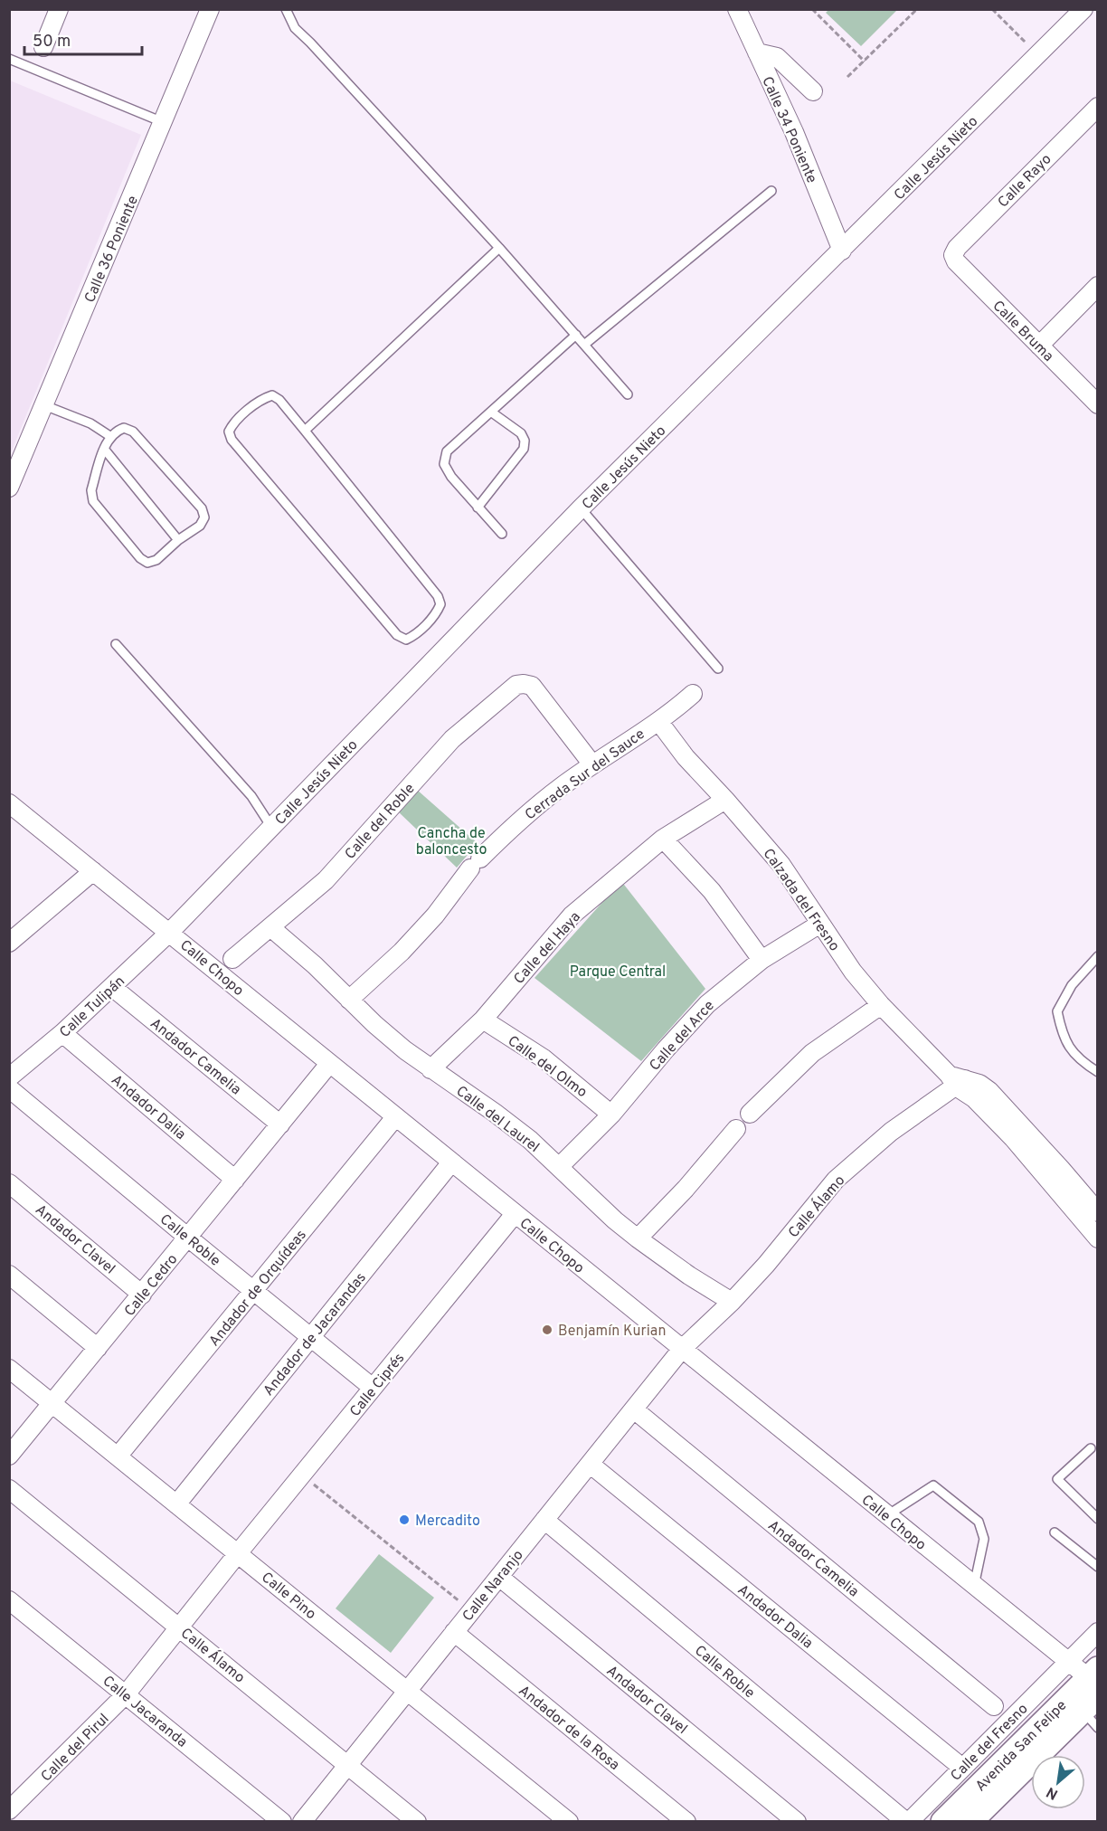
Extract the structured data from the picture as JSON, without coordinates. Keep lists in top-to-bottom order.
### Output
{
  "streets": {
    "main road": ["Avenida San Felipe"],
    "street": [
      "Calle 34 Poniente",
      "Calle Jesús Nieto",
      "Calle Rayo",
      "Calle 36 Poniente",
      "Calle Bruma",
      "Cerrada Sur del Sauce",
      "Calle del Roble",
      "Calzada del Fresno",
      "Calle del Haya",
      "Calle Chopo",
      "Calle Tulipán",
      "Calle del Arce",
      "Andador Camelia",
      "Calle del Olmo",
      "Andador Dalia",
      "Calle del Laurel",
      "Calle Álamo",
      "Andador Clavel",
      "Calle Roble",
      "Calle Cedro",
      "Andador de Orquídeas",
      "Andador de Jacarandas",
      "Calle Ciprés",
      "Calle Naranjo",
      "Calle Pino",
      "Calle Jacaranda",
      "Andador de la Rosa",
      "Calle del Fresno",
      "Calle del Pirul"
    ]
  },
  "crossings": [
    ["Calle 34 Poniente", "Calle Jesús Nieto"],
    ["Calle Jesús Nieto", "Calle Chopo"],
    ["Calle Jesús Nieto", "Calle Tulipán"],
    ["Calle Rayo", "Calle Bruma"],
    ["Cerrada Sur del Sauce", "Calle del Roble"],
    ["Cerrada Sur del Sauce", "Calzada del Fresno"],
    ["Cerrada Sur del Sauce", "Calle del Laurel"],
    ["Calle del Roble", "Calle del Laurel"],
    ["Calzada del Fresno", "Calle del Haya"],
    ["Calzada del Fresno", "Calle del Arce"],
    ["Calzada del Fresno", "Calle Álamo"],
    ["Calle del Haya", "Calle del Olmo"],
    ["Calle del Haya", "Calle del Laurel"],
    ["Calle Chopo", "Calle Tulipán"],
    ["Calle Chopo", "Calle Álamo"],
    ["Calle Chopo", "Calle Cedro"],
    ["Calle Chopo", "Andador de Orquídeas"],
    ["Calle Chopo", "Andador de Jacarandas"],
    ["Calle Chopo", "Calle Ciprés"],
    ["Calle Chopo", "Calle Naranjo"],
    ["Calle Chopo", "Calle del Fresno"],
    ["Calle Chopo", "Avenida San Felipe"],
    ["Calle Tulipán", "Andador Camelia"],
    ["Calle Tulipán", "Andador Dalia"],
    ["Calle del Arce", "Calle del Olmo"],
    ["Calle del Arce", "Calle del Laurel"],
    ["Andador Camelia", "Calle Cedro"],
    ["Andador Camelia", "Calle Naranjo"],
    ["Andador Dalia", "Calle Cedro"],
    ["Andador Dalia", "Calle Naranjo"],
    ["Andador Dalia", "Calle del Fresno"],
    ["Calle del Laurel", "Calle Álamo"],
    ["Calle Álamo", "Calle Naranjo"],
    ["Calle Álamo", "Calle del Pirul"],
    ["Andador Clavel", "Calle Cedro"],
    ["Andador Clavel", "Calle Naranjo"],
    ["Calle Roble", "Calle Cedro"],
    ["Calle Roble", "Andador de Orquídeas"],
    ["Calle Roble", "Andador de Jacarandas"],
    ["Calle Roble", "Calle Ciprés"],
    ["Calle Roble", "Calle Naranjo"],
    ["Calle Roble", "Calle del Fresno"],
    ["Calle Cedro", "Calle Pino"],
    ["Andador de Orquídeas", "Calle Pino"],
    ["Andador de Jacarandas", "Calle Pino"],
    ["Calle Ciprés", "Calle Pino"],
    ["Calle Ciprés", "Calle del Pirul"],
    ["Calle Naranjo", "Calle Pino"],
    ["Calle Naranjo", "Andador de la Rosa"],
    ["Calle Pino", "Calle del Pirul"],
    ["Calle Jacaranda", "Calle del Pirul"]
  ],
  "parks": ["Cancha de baloncesto", "Parque Central"],
  "places": ["Benjamín Kurian", "Mercadito"],
  "scale_bar": "50 m",
  "north": "bottom left"
}
